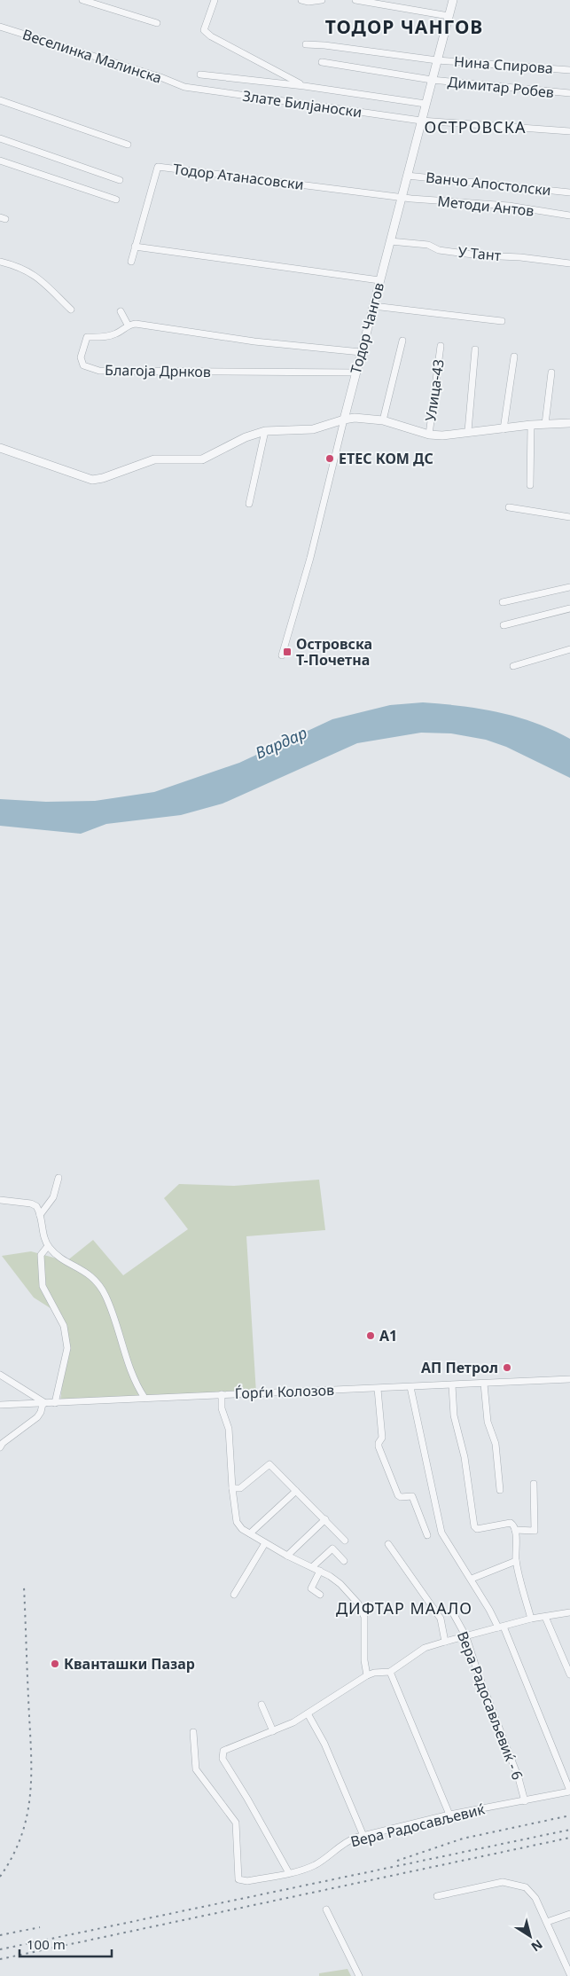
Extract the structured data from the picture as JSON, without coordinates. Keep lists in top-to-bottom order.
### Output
{
  "streets": {
    "street": [
      "Веселинка Малинска",
      "Нина Спирова",
      "Димитар Робев",
      "Злате Билјаноски",
      "Тодор Атанасовски",
      "Ванчо Апостолски",
      "Методи Антов",
      "У Тант",
      "Тодор Чангов",
      "Благоја Дрнков",
      "Улица-43",
      "Ѓорѓи Колозов",
      "Вера Радосављевиќ - 6",
      "Вера Радосављевиќ"
    ]
  },
  "crossings": [
    ["Веселинка Малинска", "Злате Билјаноски"],
    ["Нина Спирова", "Тодор Чангов"],
    ["Димитар Робев", "Тодор Чангов"],
    ["Злате Билјаноски", "Тодор Чангов"],
    ["Тодор Атанасовски", "Методи Антов"],
    ["Тодор Атанасовски", "Тодор Чангов"],
    ["Ванчо Апостолски", "Тодор Чангов"],
    ["Методи Антов", "Тодор Чангов"],
    ["У Тант", "Тодор Чангов"],
    ["Тодор Чангов", "Благоја Дрнков"],
    ["Вера Радосављевиќ - 6", "Вера Радосављевиќ"]
  ],
  "districts": ["ТОДОР ЧАНГОВ", "ОСТРОВСКА", "ДИФТАР МААЛО"],
  "water": ["Вардар"],
  "places": {
    "other": [
      "ЕТЕС КОМ ДС",
      "А1",
      "АП Петрол",
      "Кванташки Пазар"
    ],
    "transit": ["Островска Т-Почетна"]
  },
  "scale_bar": "100 m",
  "north": "bottom right"
}
